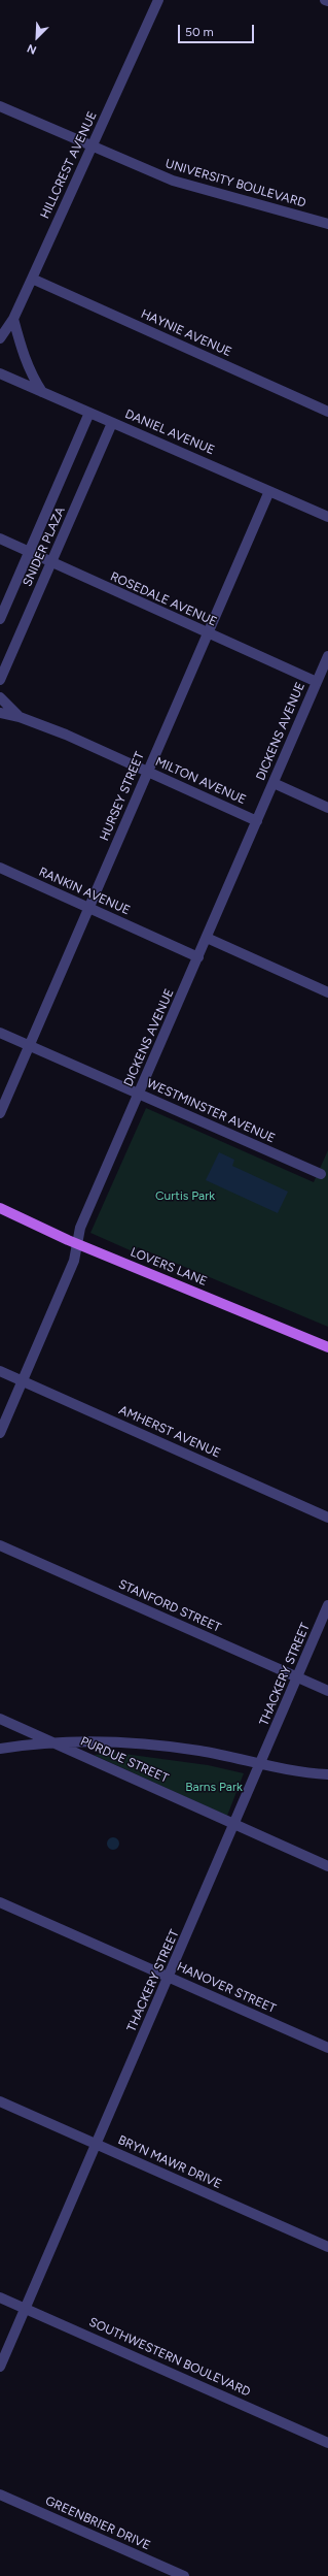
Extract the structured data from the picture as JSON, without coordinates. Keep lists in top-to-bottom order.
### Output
{
  "streets": {
    "main road": ["LOVERS LANE"],
    "street": [
      "HILLCREST AVENUE",
      "UNIVERSITY BOULEVARD",
      "HAYNIE AVENUE",
      "DANIEL AVENUE",
      "SNIDER PLAZA",
      "ROSEDALE AVENUE",
      "DICKENS AVENUE",
      "MILTON AVENUE",
      "HURSEY STREET",
      "RANKIN AVENUE",
      "WESTMINSTER AVENUE",
      "AMHERST AVENUE",
      "STANFORD STREET",
      "THACKERY STREET",
      "PURDUE STREET",
      "HANOVER STREET",
      "BRYN MAWR DRIVE",
      "SOUTHWESTERN BOULEVARD",
      "GREENBRIER DRIVE"
    ]
  },
  "crossings": [
    ["HILLCREST AVENUE", "UNIVERSITY BOULEVARD"],
    ["HILLCREST AVENUE", "HAYNIE AVENUE"],
    ["DANIEL AVENUE", "SNIDER PLAZA"],
    ["DANIEL AVENUE", "HURSEY STREET"],
    ["SNIDER PLAZA", "ROSEDALE AVENUE"],
    ["ROSEDALE AVENUE", "DICKENS AVENUE"],
    ["ROSEDALE AVENUE", "HURSEY STREET"],
    ["DICKENS AVENUE", "MILTON AVENUE"],
    ["DICKENS AVENUE", "RANKIN AVENUE"],
    ["DICKENS AVENUE", "WESTMINSTER AVENUE"],
    ["DICKENS AVENUE", "LOVERS LANE"],
    ["DICKENS AVENUE", "AMHERST AVENUE"],
    ["MILTON AVENUE", "HURSEY STREET"],
    ["HURSEY STREET", "RANKIN AVENUE"],
    ["HURSEY STREET", "WESTMINSTER AVENUE"],
    ["STANFORD STREET", "THACKERY STREET"],
    ["THACKERY STREET", "PURDUE STREET"],
    ["THACKERY STREET", "HANOVER STREET"],
    ["THACKERY STREET", "BRYN MAWR DRIVE"],
    ["THACKERY STREET", "SOUTHWESTERN BOULEVARD"]
  ],
  "parks": ["Curtis Park", "Barns Park"],
  "scale_bar": "50 m",
  "north": "bottom left"
}
